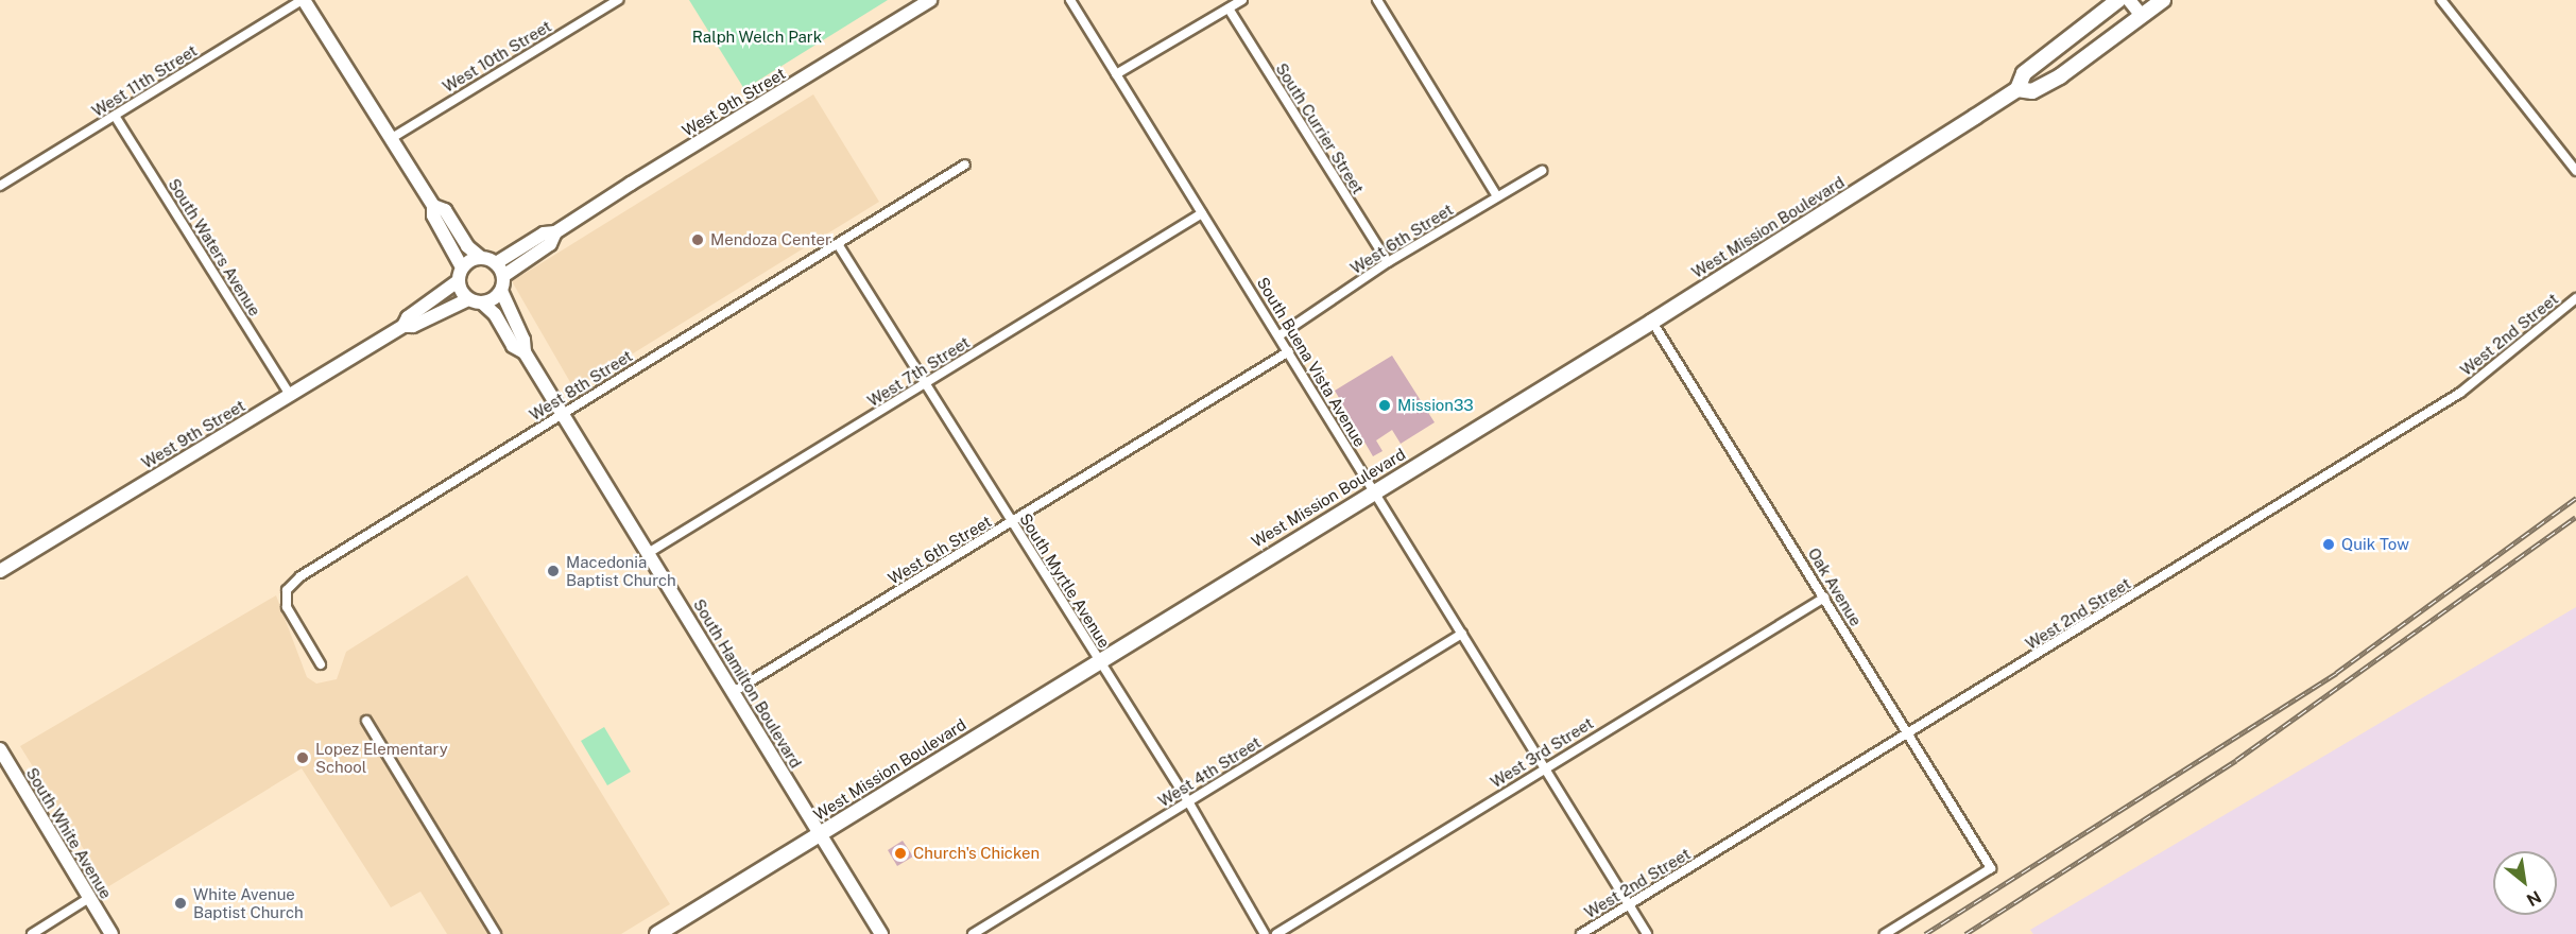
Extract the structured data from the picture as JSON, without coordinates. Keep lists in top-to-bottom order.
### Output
{
  "streets": {
    "main road": ["West Mission Boulevard"],
    "street": [
      "West 10th Street",
      "West 11th Street",
      "West 9th Street",
      "South Currier Street",
      "West 6th Street",
      "South Waters Avenue",
      "West 2nd Street",
      "South Buena Vista Avenue",
      "West 7th Street",
      "West 8th Street",
      "South Myrtle Avenue",
      "Oak Avenue",
      "South Hamilton Boulevard",
      "West 3rd Street",
      "West 4th Street",
      "South White Avenue"
    ]
  },
  "crossings": [
    ["West 11th Street", "South Waters Avenue"],
    ["West 9th Street", "South Waters Avenue"],
    ["West 9th Street", "South Hamilton Boulevard"],
    ["South Currier Street", "West 6th Street"],
    ["West Mission Boulevard", "South Buena Vista Avenue"],
    ["West Mission Boulevard", "South Myrtle Avenue"],
    ["West Mission Boulevard", "Oak Avenue"],
    ["West Mission Boulevard", "South Hamilton Boulevard"],
    ["West 6th Street", "South Buena Vista Avenue"],
    ["West 6th Street", "South Myrtle Avenue"],
    ["West 6th Street", "South Hamilton Boulevard"],
    ["West 2nd Street", "South Buena Vista Avenue"],
    ["West 2nd Street", "Oak Avenue"],
    ["South Buena Vista Avenue", "West 7th Street"],
    ["South Buena Vista Avenue", "West 3rd Street"],
    ["South Buena Vista Avenue", "West 4th Street"],
    ["West 7th Street", "South Myrtle Avenue"],
    ["West 7th Street", "South Hamilton Boulevard"],
    ["West 8th Street", "South Myrtle Avenue"],
    ["West 8th Street", "South Hamilton Boulevard"],
    ["South Myrtle Avenue", "West 4th Street"],
    ["Oak Avenue", "West 3rd Street"]
  ],
  "parks": ["Ralph Welch Park"],
  "places": [
    "Mendoza Center",
    "Mission33",
    "Quik Tow",
    "Macedonia Baptist Church",
    "Lopez Elementary School",
    "Church's Chicken",
    "White Avenue Baptist Church"
  ],
  "north": "bottom right"
}
